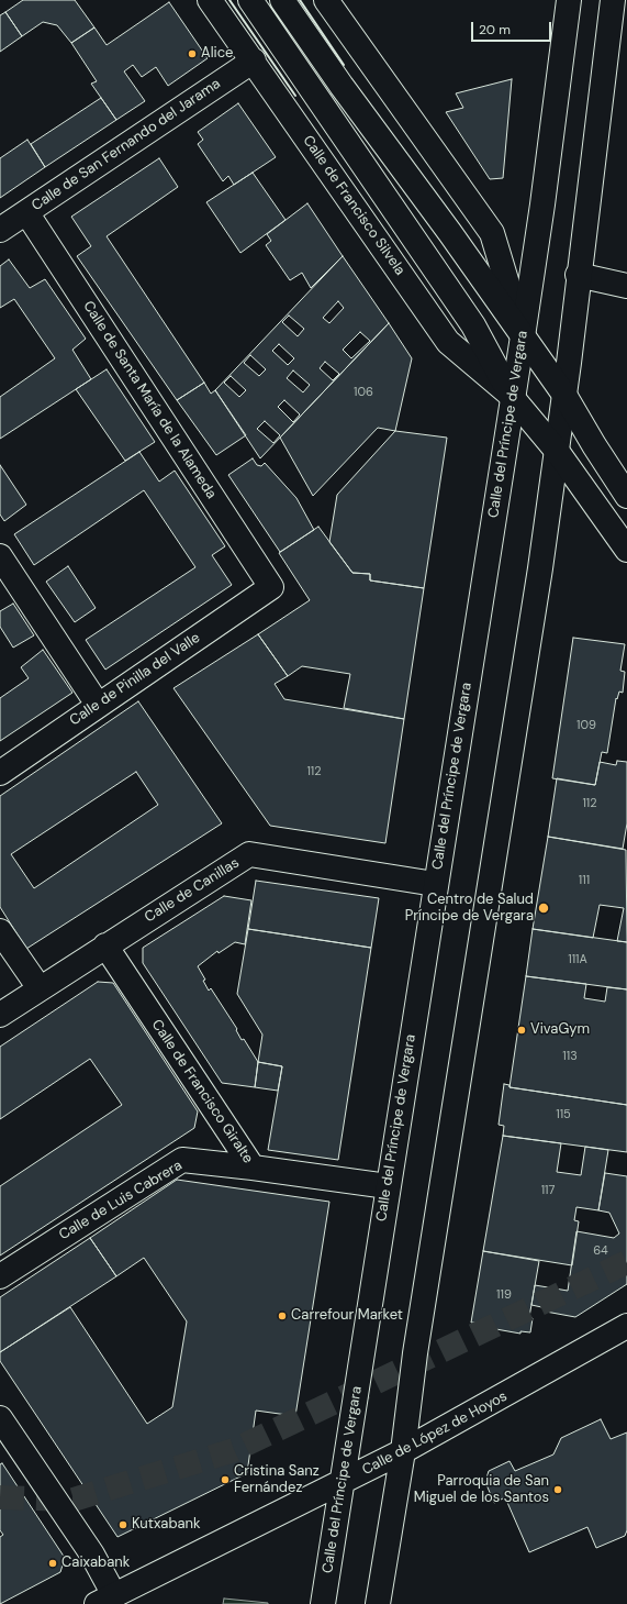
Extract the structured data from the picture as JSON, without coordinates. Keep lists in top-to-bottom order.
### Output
{
  "streets": {
    "main road": [
      "Calle de San Fernando del Jarama",
      "Calle de Francisco Silvela",
      "Calle de Santa María de la Alameda",
      "Calle del Príncipe de Vergara",
      "Calle de Pinilla del Valle",
      "Calle de Canillas",
      "Calle de Francisco Giralte",
      "Calle de Luis Cabrera",
      "Calle de López de Hoyos"
    ]
  },
  "crossings": [
    ["Calle de San Fernando del Jarama", "Calle de Francisco Silvela"],
    ["Calle de San Fernando del Jarama", "Calle de Santa María de la Alameda"],
    ["Calle de Francisco Silvela", "Calle del Príncipe de Vergara"],
    ["Calle de Santa María de la Alameda", "Calle de Pinilla del Valle"],
    ["Calle del Príncipe de Vergara", "Calle de Canillas"],
    ["Calle del Príncipe de Vergara", "Calle de Francisco Giralte"],
    ["Calle del Príncipe de Vergara", "Calle de López de Hoyos"],
    ["Calle de Canillas", "Calle de Francisco Giralte"],
    ["Calle de Francisco Giralte", "Calle de Luis Cabrera"]
  ],
  "places": [
    "Alice",
    "Centro de Salud Príncipe de Vergara",
    "VivaGym",
    "Carrefour Market",
    "Cristina Sanz Fernández",
    "Parroquia de San Miguel de los Santos",
    "Kutxabank",
    "Caixabank"
  ],
  "house_numbers": [
    "106",
    "109",
    "112",
    "112",
    "111",
    "111A",
    "113",
    "115",
    "117",
    "64",
    "119"
  ],
  "scale_bar": "20 m"
}
